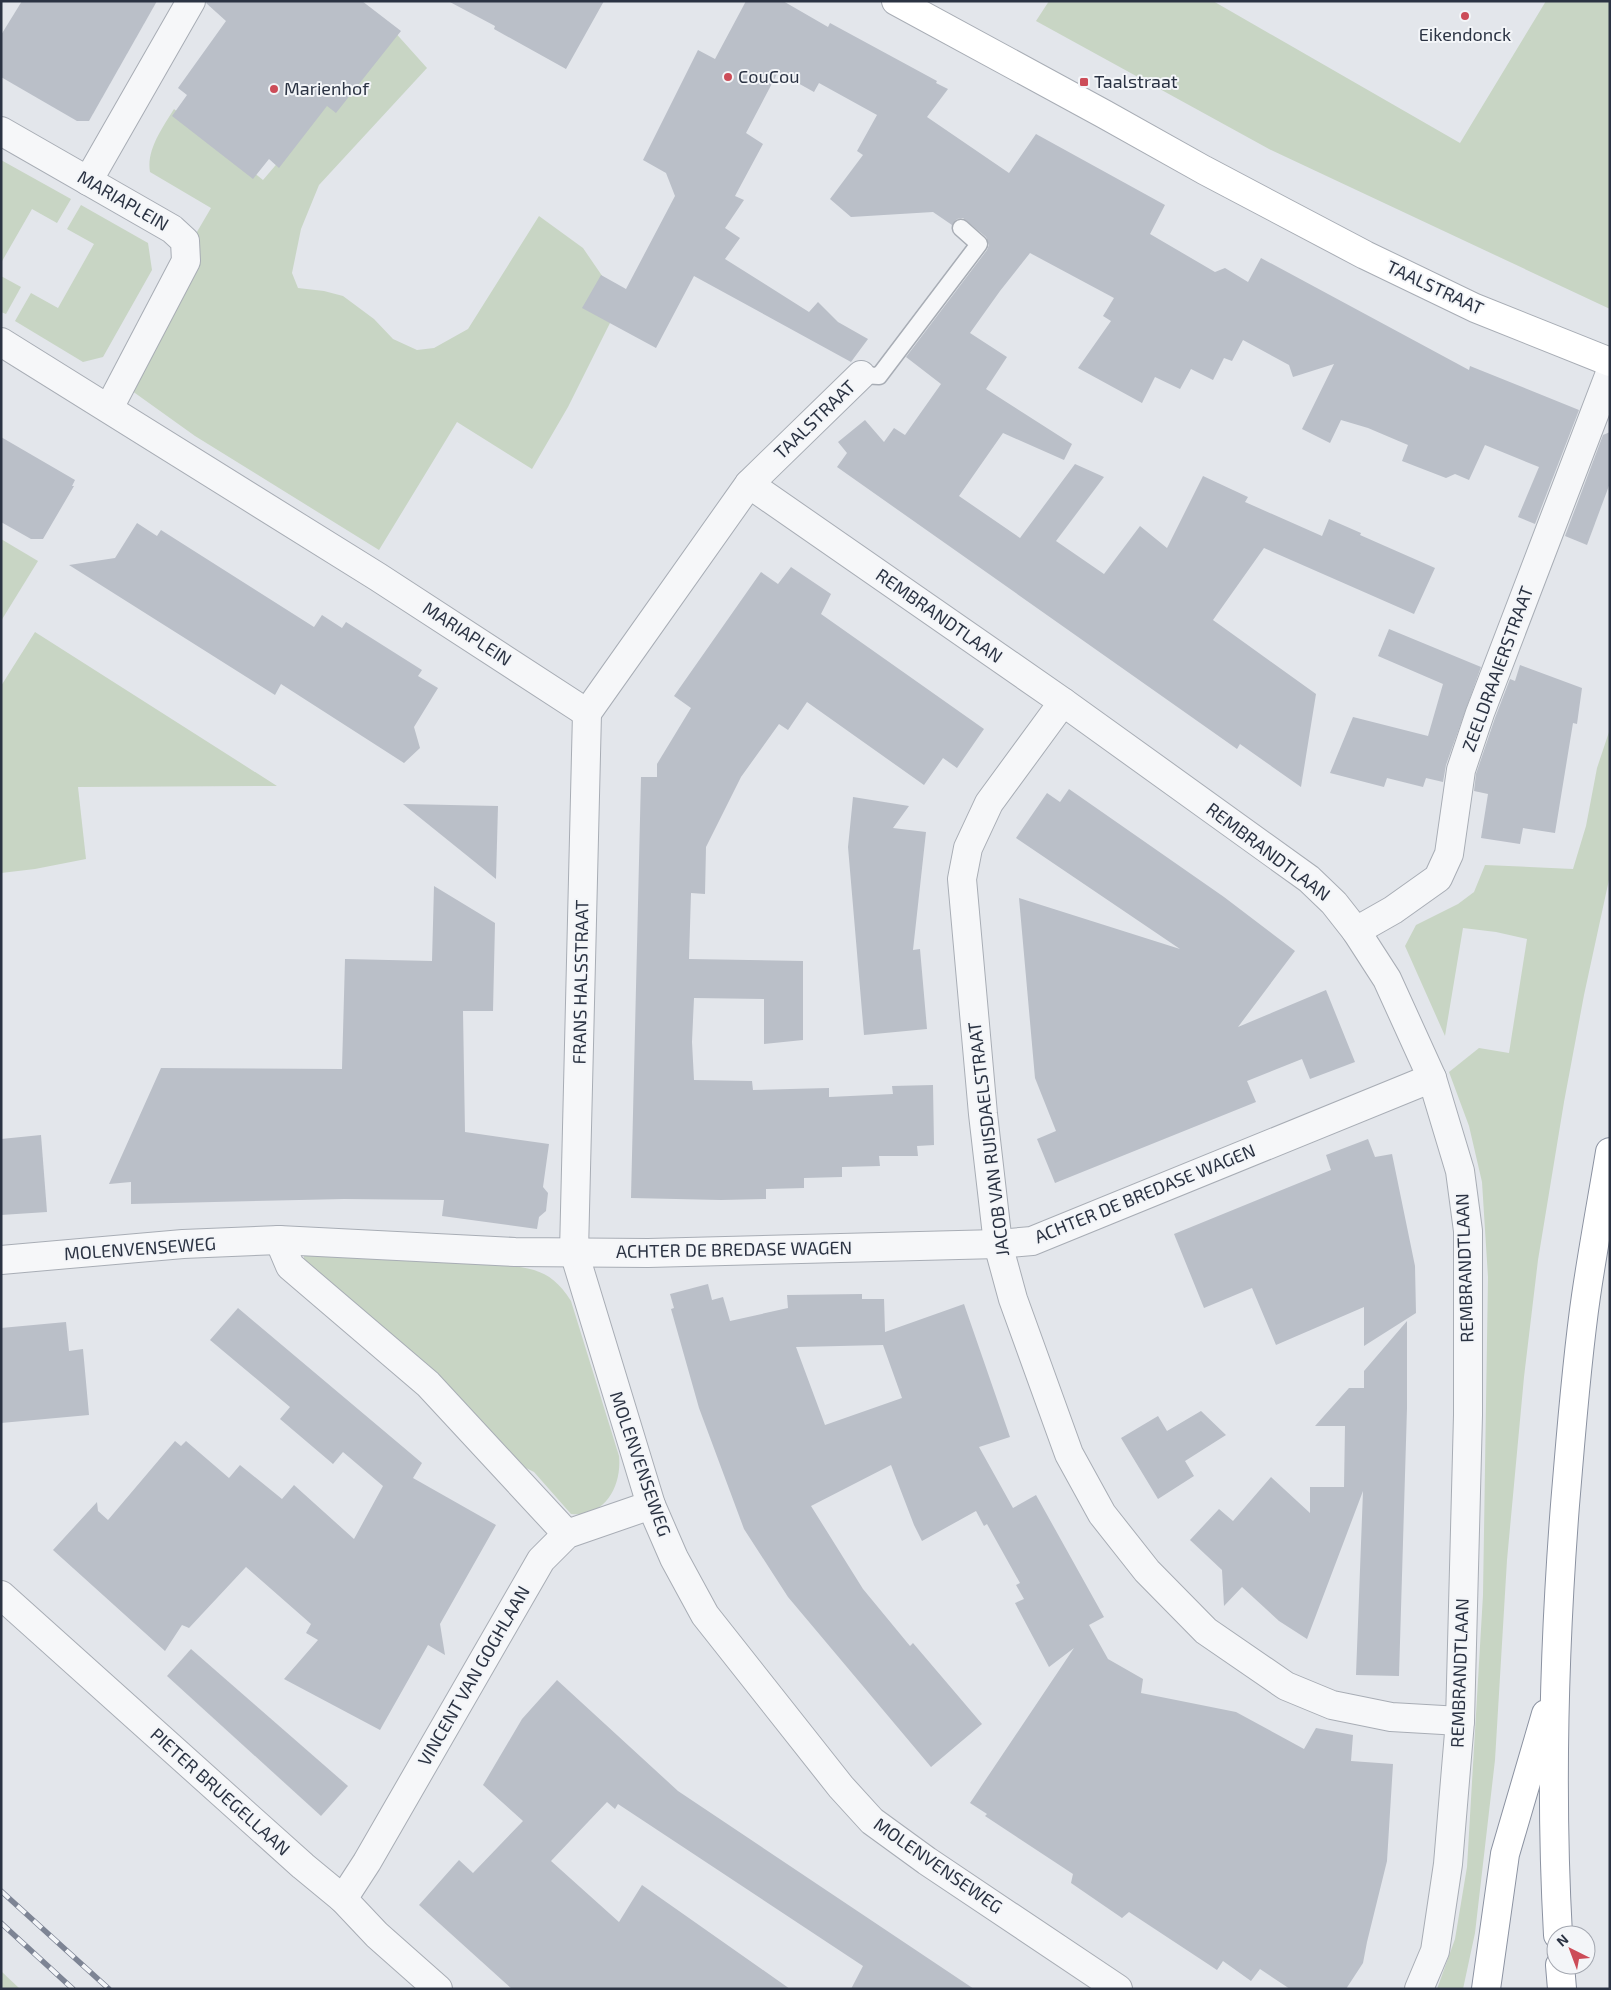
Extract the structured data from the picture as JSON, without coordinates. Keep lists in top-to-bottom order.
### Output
{
  "streets": {
    "main road": ["TAALSTRAAT"],
    "street": [
      "MARIAPLEIN",
      "REMBRANDTLAAN",
      "ZEELDRAAIERSTRAAT",
      "FRANS HALSSTRAAT",
      "JACOB VAN RUISDAELSTRAAT",
      "ACHTER DE BREDASE WAGEN",
      "MOLENVENSEWEG",
      "VINCENT VAN GOGHLAAN",
      "PIETER BRUEGELLAAN"
    ]
  },
  "crossings": [
    ["MARIAPLEIN", "FRANS HALSSTRAAT"],
    ["TAALSTRAAT", "REMBRANDTLAAN"],
    ["REMBRANDTLAAN", "ZEELDRAAIERSTRAAT"],
    ["REMBRANDTLAAN", "JACOB VAN RUISDAELSTRAAT"],
    ["REMBRANDTLAAN", "ACHTER DE BREDASE WAGEN"],
    ["FRANS HALSSTRAAT", "ACHTER DE BREDASE WAGEN"],
    ["FRANS HALSSTRAAT", "MOLENVENSEWEG"],
    ["JACOB VAN RUISDAELSTRAAT", "ACHTER DE BREDASE WAGEN"],
    ["ACHTER DE BREDASE WAGEN", "MOLENVENSEWEG"],
    ["MOLENVENSEWEG", "VINCENT VAN GOGHLAAN"],
    ["VINCENT VAN GOGHLAAN", "PIETER BRUEGELLAAN"]
  ],
  "places": {
    "other": ["Eikendonck", "CouCou", "Marienhof"],
    "transit": ["Taalstraat"]
  },
  "north": "top left"
}
